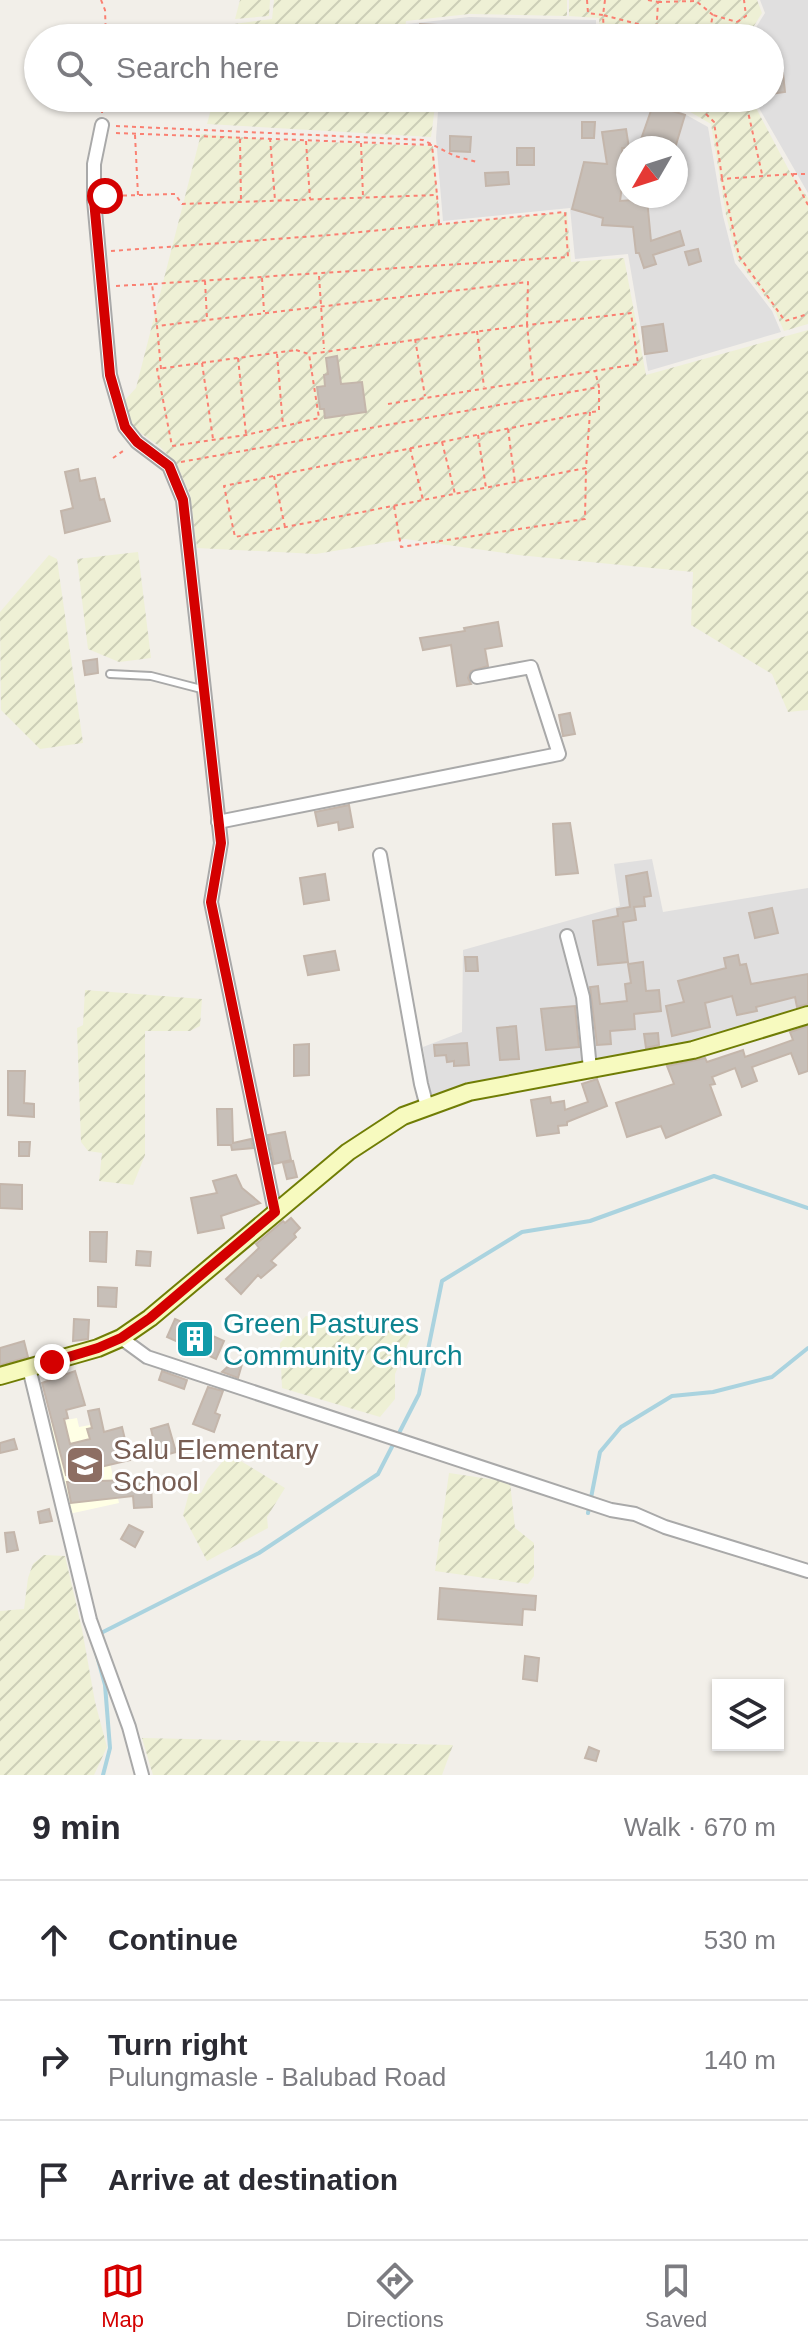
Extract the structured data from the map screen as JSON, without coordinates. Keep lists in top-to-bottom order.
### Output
{
  "places": {
    "building": ["Green Pastures Community Church"],
    "school or university": ["Salu Elementary School"]
  },
  "north": "bottom left",
  "page": {
    "search": "Search here",
    "heading": ["9 min", "Walk · 670 m"],
    "list": [
      ["Continue", "530 m"],
      ["Turn right", "Pulungmasle - Balubad Road", "140 m"],
      "Arrive at destination"
    ],
    "nav": ["Map", "Directions", "Saved"]
  }
}
